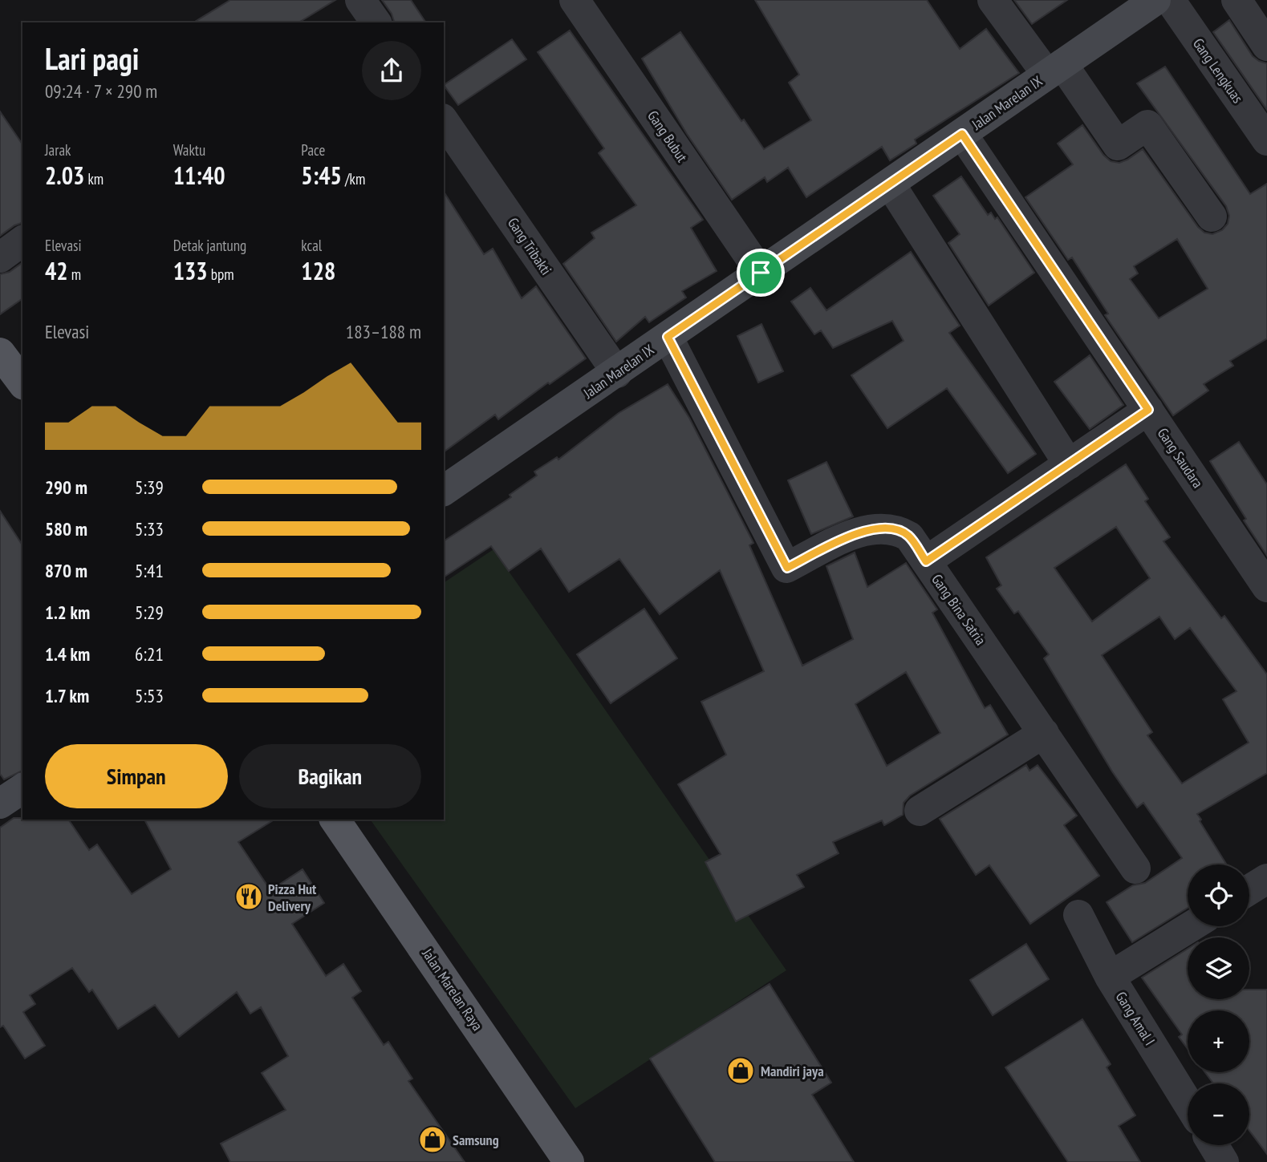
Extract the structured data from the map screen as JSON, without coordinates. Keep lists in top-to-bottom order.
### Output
{
  "streets": {
    "main road": ["Jalan Marelan IX", "Jalan Marelan Raya"],
    "street": [
      "Gang Lengkuas",
      "Gang Bubut",
      "Gang Tribakti",
      "Gang Saudara",
      "Gang Bina Satria",
      "Gang Amal I"
    ]
  },
  "crossings": [
    ["Jalan Marelan IX", "Gang Bubut"],
    ["Jalan Marelan IX", "Gang Tribakti"],
    ["Jalan Marelan IX", "Gang Saudara"],
    ["Jalan Marelan IX", "Gang Bina Satria"]
  ],
  "places": {
    "restaurant": ["Pizza Hut Delivery"],
    "shop": ["Mandiri jaya", "Samsung"]
  },
  "page": {
    "heading": ["Lari pagi", "09:24 · 7 × 290 m"],
    "stats": [
      ["Jarak", "2.03 km"],
      ["Waktu", "11:40"],
      ["Pace", "5:45 /km"],
      ["Elevasi", "42 m"],
      ["Detak jantung", "133 bpm"],
      ["kcal", "128"]
    ],
    "chart": ["Elevasi", "183–188 m"],
    "list": [
      {
        "name": "290 m",
        "note": "5:39"
      },
      {
        "name": "580 m",
        "note": "5:33"
      },
      {
        "name": "870 m",
        "note": "5:41"
      },
      {
        "name": "1.2 km",
        "note": "5:29"
      },
      {
        "name": "1.4 km",
        "note": "6:21"
      },
      {
        "name": "1.7 km",
        "note": "5:53"
      }
    ],
    "buttons": ["Simpan", "Bagikan"],
    "map_buttons": ["+", "−"]
  }
}
